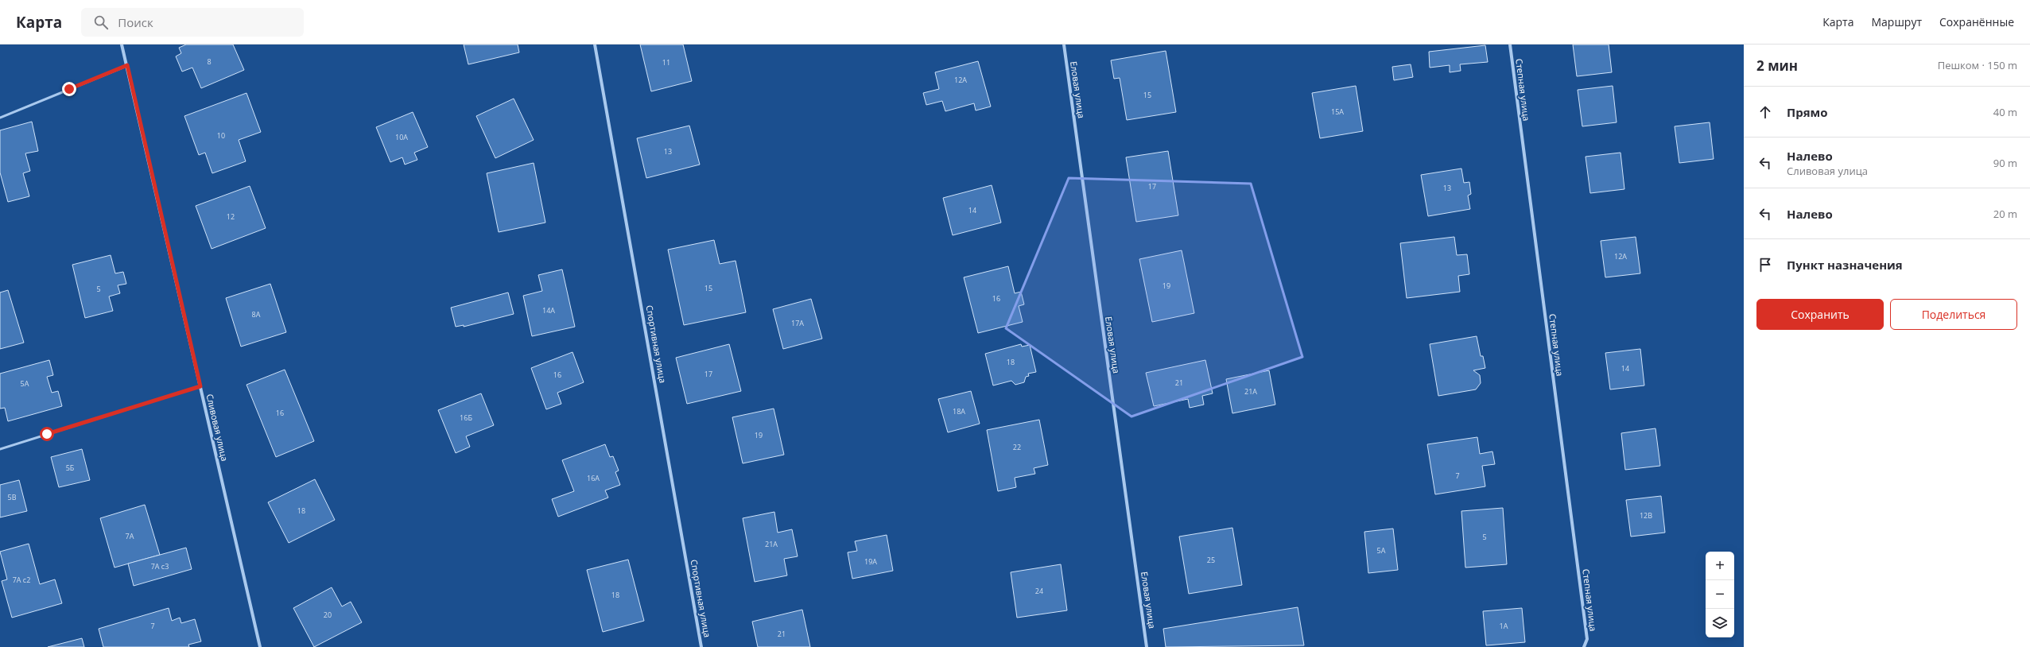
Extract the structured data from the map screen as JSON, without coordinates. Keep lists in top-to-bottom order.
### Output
{
  "streets": {
    "street": [
      "Еловая улица",
      "Степная улица",
      "Спортивная улица",
      "Сливовая улица"
    ]
  },
  "house_numbers": [
    "8",
    "11",
    "12А",
    "15",
    "15А",
    "10",
    "10А",
    "13",
    "17",
    "13",
    "14",
    "12",
    "12А",
    "19",
    "15",
    "5",
    "16",
    "14А",
    "8А",
    "17А",
    "18",
    "14",
    "17",
    "16",
    "21",
    "5А",
    "21А",
    "18А",
    "16",
    "16Б",
    "19",
    "22",
    "5Б",
    "7",
    "16А",
    "5В",
    "18",
    "12В",
    "7А",
    "5",
    "21А",
    "5А",
    "25",
    "19А",
    "7А с3",
    "7А с2",
    "24",
    "18",
    "20",
    "7",
    "1А",
    "21"
  ],
  "page": {
    "header": "Карта",
    "search": "Поиск",
    "nav": ["Карта", "Маршрут", "Сохранённые"],
    "heading": ["2 мин", "Пешком · 150 m"],
    "list": [
      ["Прямо", "40 m"],
      ["Налево", "Сливовая улица", "90 m"],
      ["Налево", "20 m"],
      "Пункт назначения"
    ],
    "buttons": ["Сохранить", "Поделиться"],
    "map_buttons": ["+", "−"]
  }
}
